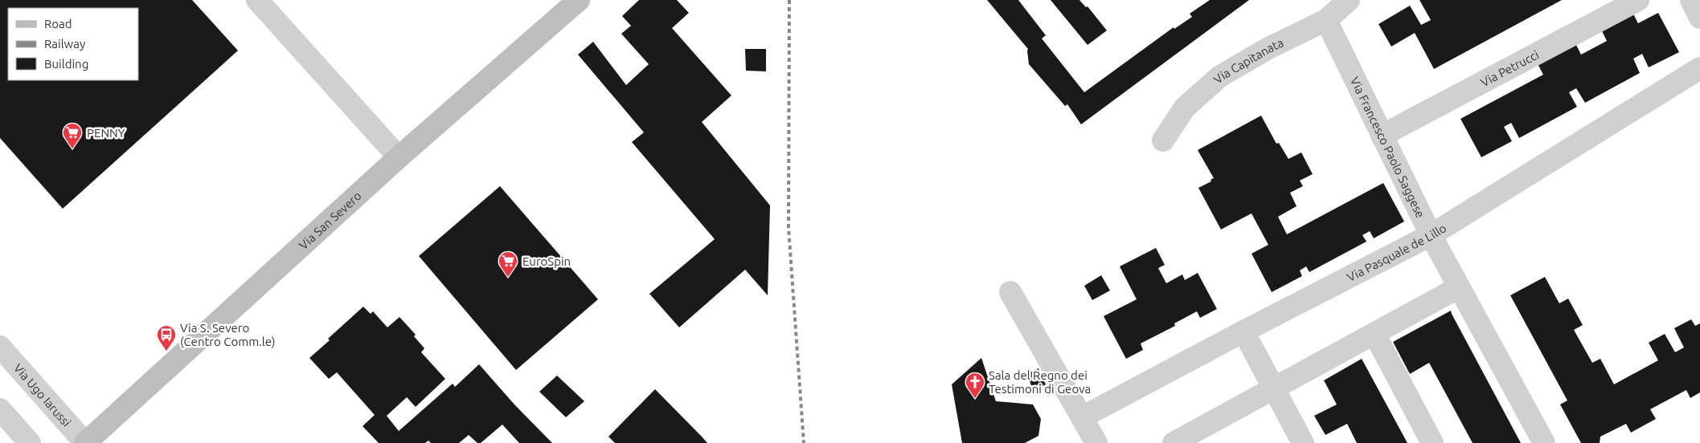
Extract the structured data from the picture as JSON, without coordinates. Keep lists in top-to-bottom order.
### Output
{
  "streets": {
    "main road": ["Via San Severo"],
    "street": [
      "Via Capitanata",
      "Via Petrucci",
      "Via Francesco Paolo Saggese",
      "Via Pasquale de Lillo",
      "Via Ugo Iarussi"
    ]
  },
  "crossings": [
    ["Via Capitanata", "Via Francesco Paolo Saggese"],
    ["Via Petrucci", "Via Francesco Paolo Saggese"],
    ["Via Francesco Paolo Saggese", "Via Pasquale de Lillo"],
    ["Via San Severo", "Via Ugo Iarussi"]
  ],
  "places": {
    "supermarket": ["PENNY", "EuroSpin"],
    "bus stop": ["Via S. Severo (Centro Comm.le)"],
    "church": ["Sala del Regno dei Testimoni di Geova"]
  },
  "legend": ["Road", "Railway", "Building"]
}
